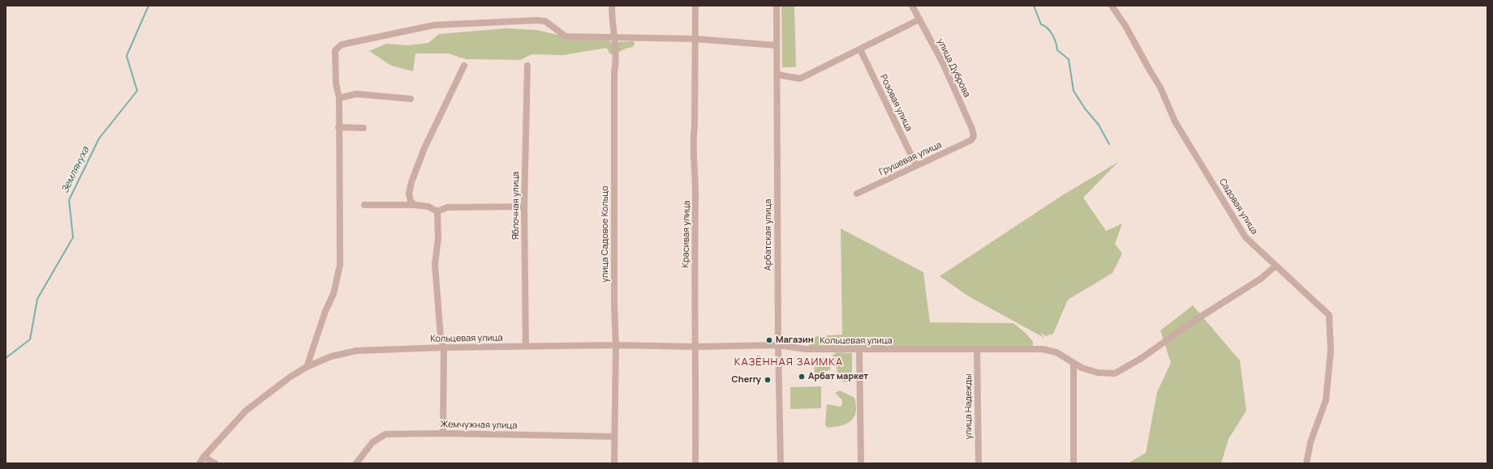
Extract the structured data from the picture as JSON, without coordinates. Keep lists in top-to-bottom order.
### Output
{
  "streets": {
    "street": [
      "улица Дуброва",
      "Розовая улица",
      "Грушевая улица",
      "Яблочная улица",
      "Садовая улица",
      "улица Садовое Кольцо",
      "Красивая улица",
      "Арбатская улица",
      "Кольцевая улица",
      "улица Надежды",
      "Жемчужная улица"
    ]
  },
  "crossings": [
    ["улица Дуброва", "Грушевая улица"],
    ["Розовая улица", "Грушевая улица"],
    ["Яблочная улица", "Кольцевая улица"],
    ["Садовая улица", "Кольцевая улица"],
    ["улица Садовое Кольцо", "Кольцевая улица"],
    ["улица Садовое Кольцо", "Жемчужная улица"],
    ["Красивая улица", "Кольцевая улица"],
    ["Арбатская улица", "Кольцевая улица"],
    ["Кольцевая улица", "улица Надежды"]
  ],
  "districts": ["КАЗЁННАЯ ЗАИМКА"],
  "water": ["Землянуха"],
  "places": ["Магазин", "Арбат маркет", "Cherry"]
}
